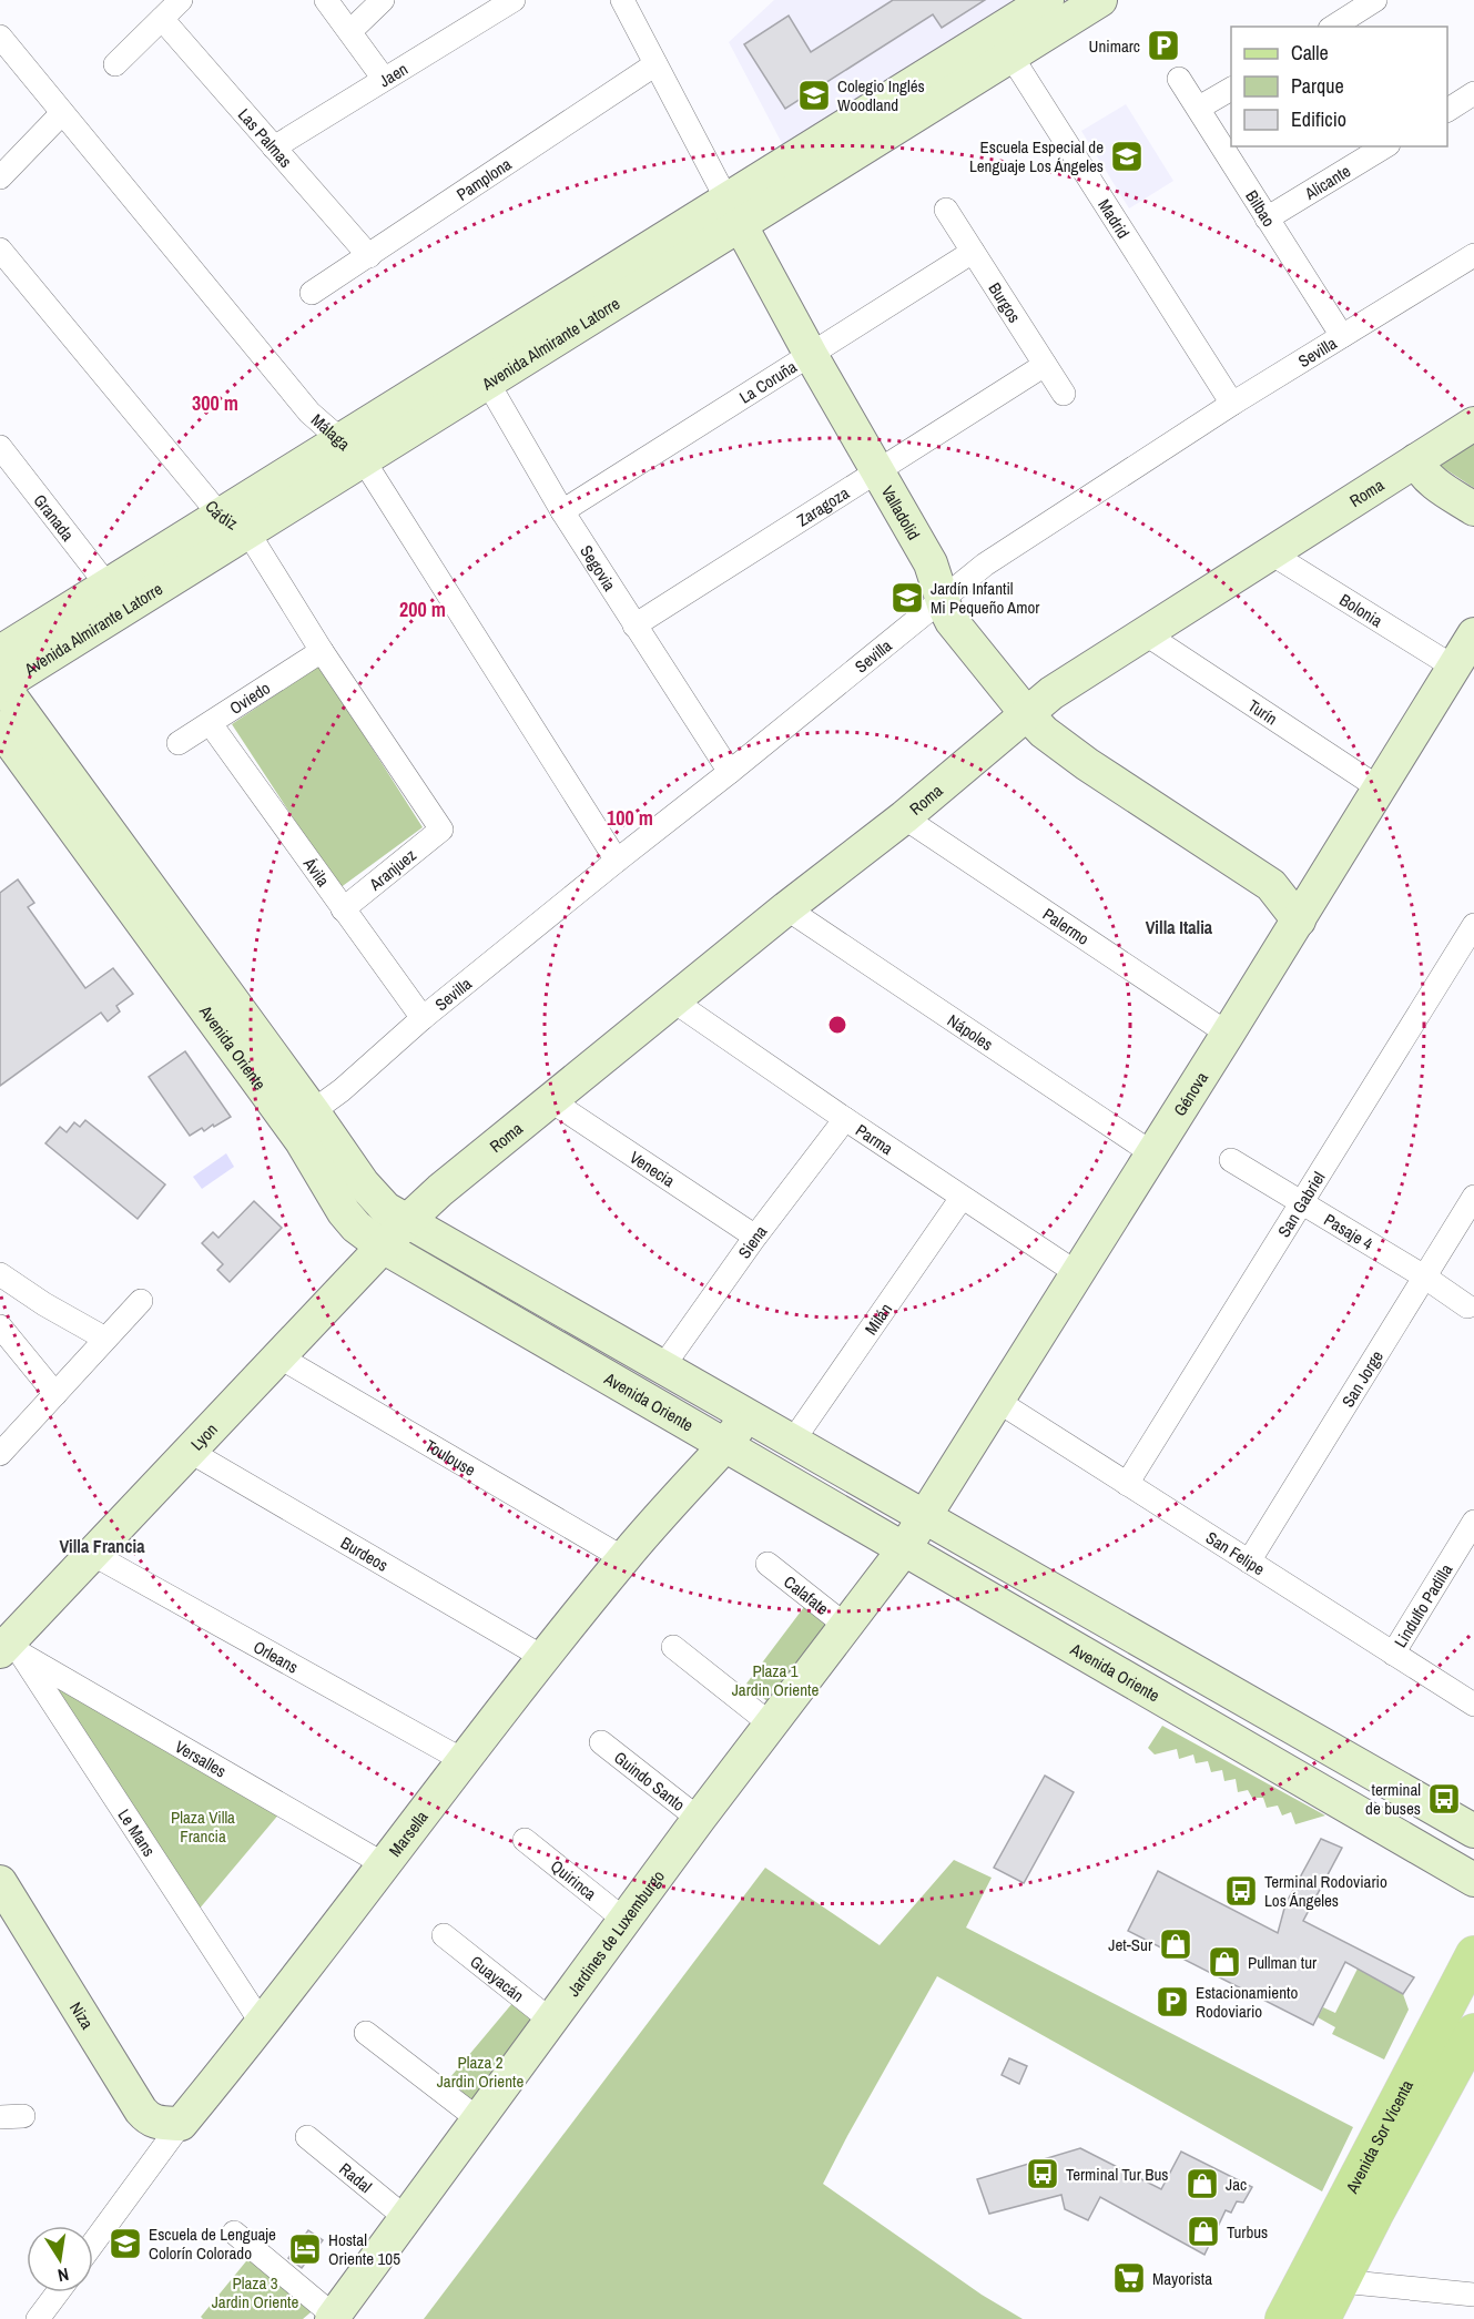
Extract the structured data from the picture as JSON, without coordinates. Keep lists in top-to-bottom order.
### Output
{
  "streets": {
    "main road": ["Avenida Sor Vicenta"],
    "street": [
      "Jaen",
      "Las Palmas",
      "Pamplona",
      "Alicante",
      "Bilbao",
      "Madrid",
      "Burgos",
      "Avenida Almirante Latorre",
      "Sevilla",
      "La Coruña",
      "Málaga",
      "Roma",
      "Zaragoza",
      "Cádiz",
      "Valladolid",
      "Granada",
      "Segovia",
      "Bolonia",
      "Oviedo",
      "Turín",
      "Aranjuez",
      "Ávila",
      "Palermo",
      "Nápoles",
      "Avenida Oriente",
      "Génova",
      "Parma",
      "Venecia",
      "San Gabriel",
      "Pasaje 4",
      "Siena",
      "Milán",
      "San Jorge",
      "Lyon",
      "Toulouse",
      "San Felipe",
      "Burdeos",
      "Calafate",
      "Lindulfo Padilla",
      "Orleans",
      "Versalles",
      "Guindo Santo",
      "Le Mans",
      "Marsella",
      "Quirinca",
      "Jardines de Luxemburgo",
      "Guayacán",
      "Niza",
      "Radal"
    ]
  },
  "crossings": [
    ["Jaen", "Las Palmas"],
    ["Las Palmas", "Pamplona"],
    ["Pamplona", "Valladolid"],
    ["Alicante", "Bilbao"],
    ["Bilbao", "Sevilla"],
    ["Madrid", "Avenida Almirante Latorre"],
    ["Madrid", "Sevilla"],
    ["Burgos", "La Coruña"],
    ["Burgos", "Zaragoza"],
    ["Avenida Almirante Latorre", "Málaga"],
    ["Avenida Almirante Latorre", "Cádiz"],
    ["Avenida Almirante Latorre", "Valladolid"],
    ["Avenida Almirante Latorre", "Granada"],
    ["Avenida Almirante Latorre", "Segovia"],
    ["Avenida Almirante Latorre", "Avenida Oriente"],
    ["Sevilla", "Málaga"],
    ["Sevilla", "Valladolid"],
    ["Sevilla", "Segovia"],
    ["Sevilla", "Ávila"],
    ["Sevilla", "Avenida Oriente"],
    ["La Coruña", "Valladolid"],
    ["La Coruña", "Segovia"],
    ["Roma", "Valladolid"],
    ["Roma", "Bolonia"],
    ["Roma", "Turín"],
    ["Roma", "Palermo"],
    ["Roma", "Nápoles"],
    ["Roma", "Avenida Oriente"],
    ["Roma", "Parma"],
    ["Roma", "Venecia"],
    ["Roma", "Lyon"],
    ["Zaragoza", "Valladolid"],
    ["Zaragoza", "Segovia"],
    ["Cádiz", "Oviedo"],
    ["Cádiz", "Aranjuez"],
    ["Valladolid", "Génova"],
    ["Bolonia", "Génova"],
    ["Oviedo", "Ávila"],
    ["Turín", "Génova"],
    ["Aranjuez", "Ávila"],
    ["Palermo", "Génova"],
    ["Nápoles", "Génova"],
    ["Avenida Oriente", "Génova"],
    ["Avenida Oriente", "Siena"],
    ["Avenida Oriente", "Milán"],
    ["Avenida Oriente", "Lyon"],
    ["Avenida Oriente", "Marsella"],
    ["Avenida Oriente", "Jardines de Luxemburgo"],
    ["Génova", "Parma"],
    ["Génova", "San Felipe"],
    ["Génova", "Jardines de Luxemburgo"],
    ["Parma", "Siena"],
    ["Parma", "Milán"],
    ["Venecia", "Siena"],
    ["San Gabriel", "Pasaje 4"],
    ["San Gabriel", "San Felipe"],
    ["Pasaje 4", "San Jorge"],
    ["San Jorge", "San Felipe"],
    ["Lyon", "Toulouse"],
    ["Lyon", "Burdeos"],
    ["Lyon", "Orleans"],
    ["Lyon", "Versalles"],
    ["Lyon", "Le Mans"],
    ["Toulouse", "Marsella"],
    ["San Felipe", "Lindulfo Padilla"],
    ["Burdeos", "Marsella"],
    ["Calafate", "Jardines de Luxemburgo"],
    ["Orleans", "Marsella"],
    ["Versalles", "Le Mans"],
    ["Versalles", "Marsella"],
    ["Guindo Santo", "Jardines de Luxemburgo"],
    ["Le Mans", "Marsella"],
    ["Marsella", "Niza"],
    ["Quirinca", "Jardines de Luxemburgo"],
    ["Jardines de Luxemburgo", "Guayacán"],
    ["Jardines de Luxemburgo", "Radal"]
  ],
  "districts": ["Villa Italia", "Villa Francia"],
  "parks": [
    "Plaza 1 Jardin Oriente",
    "Plaza Villa Francia",
    "Plaza 2 Jardin Oriente",
    "Plaza 3 Jardin Oriente"
  ],
  "places": {
    "parking": ["Unimarc", "Estacionamiento Rodoviario"],
    "school or university": [
      "Colegio Inglés Woodland",
      "Escuela Especial de Lenguaje Los Ángeles",
      "Jardín Infantil Mi Pequeño Amor",
      "Escuela de Lenguaje Colorín Colorado"
    ],
    "bus stop": ["terminal de buses", "Terminal Rodoviario Los Ángeles", "Terminal Tur Bus"],
    "shop": [
      "Jet-Sur",
      "Pullman tur",
      "Jac",
      "Turbus"
    ],
    "hotel": ["Hostal Oriente 105"],
    "supermarket": ["Mayorista"]
  },
  "legend": ["Calle", "Parque", "Edificio"],
  "north": "bottom",
  "rings": ["300 m", "200 m", "100 m"]
}
